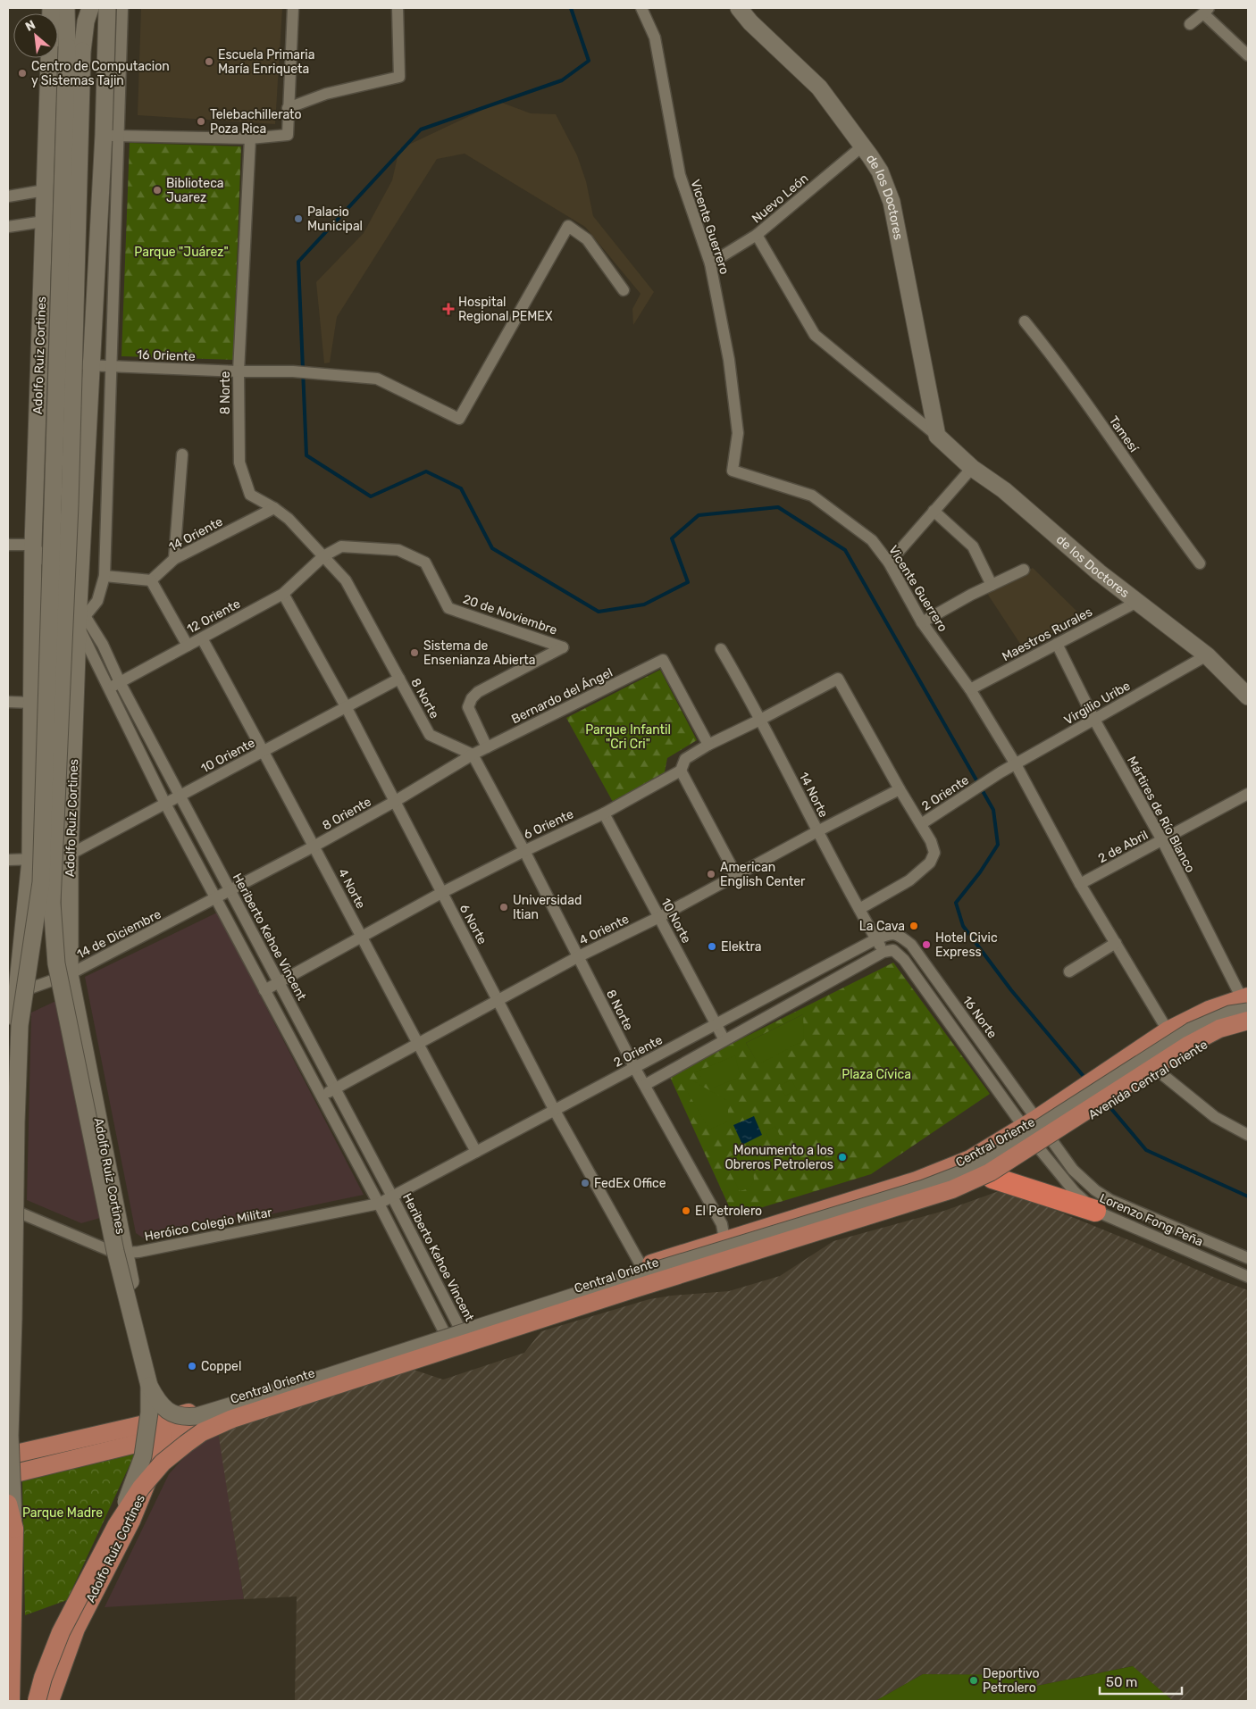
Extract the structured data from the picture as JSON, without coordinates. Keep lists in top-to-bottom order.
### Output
{
  "streets": {
    "main road": [
      "de los Doctores",
      "Adolfo Ruiz Cortines",
      "Avenida Central Oriente",
      "Central Oriente"
    ],
    "street": [
      "Nuevo León",
      "Vicente Guerrero",
      "16 Oriente",
      "8 Norte",
      "Tamesí",
      "14 Oriente",
      "20 de Noviembre",
      "12 Oriente",
      "Maestros Rurales",
      "Bernardo del Ángel",
      "Virgilio Uribe",
      "10 Oriente",
      "2 Oriente",
      "14 Norte",
      "8 Oriente",
      "Mártires de Río Blanco",
      "6 Oriente",
      "2 de Abril",
      "4 Norte",
      "10 Norte",
      "6 Norte",
      "4 Oriente",
      "14 de Diciembre",
      "Heriberto Kehoe Vincent",
      "16 Norte",
      "Lorenzo Fong Peña",
      "Heróico Colegio Militar"
    ]
  },
  "crossings": [
    ["Nuevo León", "de los Doctores"],
    ["Nuevo León", "Vicente Guerrero"],
    ["de los Doctores", "Maestros Rurales"],
    ["de los Doctores", "Virgilio Uribe"],
    ["Vicente Guerrero", "Maestros Rurales"],
    ["Vicente Guerrero", "Virgilio Uribe"],
    ["Vicente Guerrero", "2 de Abril"],
    ["Vicente Guerrero", "Central Oriente"],
    ["Adolfo Ruiz Cortines", "16 Oriente"],
    ["Adolfo Ruiz Cortines", "10 Oriente"],
    ["Adolfo Ruiz Cortines", "14 de Diciembre"],
    ["Adolfo Ruiz Cortines", "Heriberto Kehoe Vincent"],
    ["Adolfo Ruiz Cortines", "Central Oriente"],
    ["Adolfo Ruiz Cortines", "Heróico Colegio Militar"],
    ["16 Oriente", "8 Norte"],
    ["8 Norte", "14 Oriente"],
    ["8 Norte", "20 de Noviembre"],
    ["8 Norte", "12 Oriente"],
    ["8 Norte", "Bernardo del Ángel"],
    ["8 Norte", "10 Oriente"],
    ["8 Norte", "2 Oriente"],
    ["8 Norte", "8 Oriente"],
    ["8 Norte", "6 Oriente"],
    ["8 Norte", "4 Oriente"],
    ["8 Norte", "Central Oriente"],
    ["20 de Noviembre", "12 Oriente"],
    ["20 de Noviembre", "Bernardo del Ángel"],
    ["12 Oriente", "4 Norte"],
    ["12 Oriente", "6 Norte"],
    ["12 Oriente", "Heriberto Kehoe Vincent"],
    ["Maestros Rurales", "Mártires de Río Blanco"],
    ["Bernardo del Ángel", "8 Oriente"],
    ["Bernardo del Ángel", "6 Oriente"],
    ["Virgilio Uribe", "2 Oriente"],
    ["Virgilio Uribe", "Mártires de Río Blanco"],
    ["10 Oriente", "4 Norte"],
    ["10 Oriente", "6 Norte"],
    ["10 Oriente", "Heriberto Kehoe Vincent"],
    ["2 Oriente", "14 Norte"],
    ["2 Oriente", "4 Norte"],
    ["2 Oriente", "10 Norte"],
    ["2 Oriente", "6 Norte"],
    ["2 Oriente", "Heriberto Kehoe Vincent"],
    ["2 Oriente", "16 Norte"],
    ["2 Oriente", "Heróico Colegio Militar"],
    ["14 Norte", "6 Oriente"],
    ["14 Norte", "4 Oriente"],
    ["8 Oriente", "4 Norte"],
    ["8 Oriente", "6 Norte"],
    ["8 Oriente", "14 de Diciembre"],
    ["8 Oriente", "Heriberto Kehoe Vincent"],
    ["Mártires de Río Blanco", "2 de Abril"],
    ["6 Oriente", "4 Norte"],
    ["6 Oriente", "10 Norte"],
    ["6 Oriente", "6 Norte"],
    ["6 Oriente", "4 Oriente"],
    ["6 Oriente", "Heriberto Kehoe Vincent"],
    ["4 Norte", "4 Oriente"],
    ["10 Norte", "4 Oriente"],
    ["6 Norte", "4 Oriente"],
    ["6 Norte", "Central Oriente"],
    ["4 Oriente", "Heriberto Kehoe Vincent"],
    ["14 de Diciembre", "Heriberto Kehoe Vincent"],
    ["Heriberto Kehoe Vincent", "Central Oriente"],
    ["Heriberto Kehoe Vincent", "Heróico Colegio Militar"],
    ["16 Norte", "Central Oriente"],
    ["16 Norte", "Lorenzo Fong Peña"],
    ["Avenida Central Oriente", "Central Oriente"],
    ["Central Oriente", "Lorenzo Fong Peña"]
  ],
  "parks": [
    "Parque \"Juárez\"",
    "Parque Infantil \"Cri Cri\"",
    "Plaza Cívica",
    "Parque Madre"
  ],
  "places": {
    "other": [
      "Escuela Primaria María Enriqueta",
      "Centro de Computacion y Sistemas Tajin",
      "Telebachillerato Poza Rica",
      "Biblioteca Juarez",
      "Palacio Municipal",
      "Sistema de Ensenianza Abierta",
      "American English Center",
      "Universidad Itian",
      "La Cava",
      "Hotel Civic Express",
      "Elektra",
      "Monumento a los Obreros Petroleros",
      "FedEx Office",
      "El Petrolero",
      "Coppel",
      "Deportivo Petrolero"
    ],
    "health": ["Hospital Regional PEMEX"]
  },
  "scale_bar": "50 m",
  "north": "top left"
}
